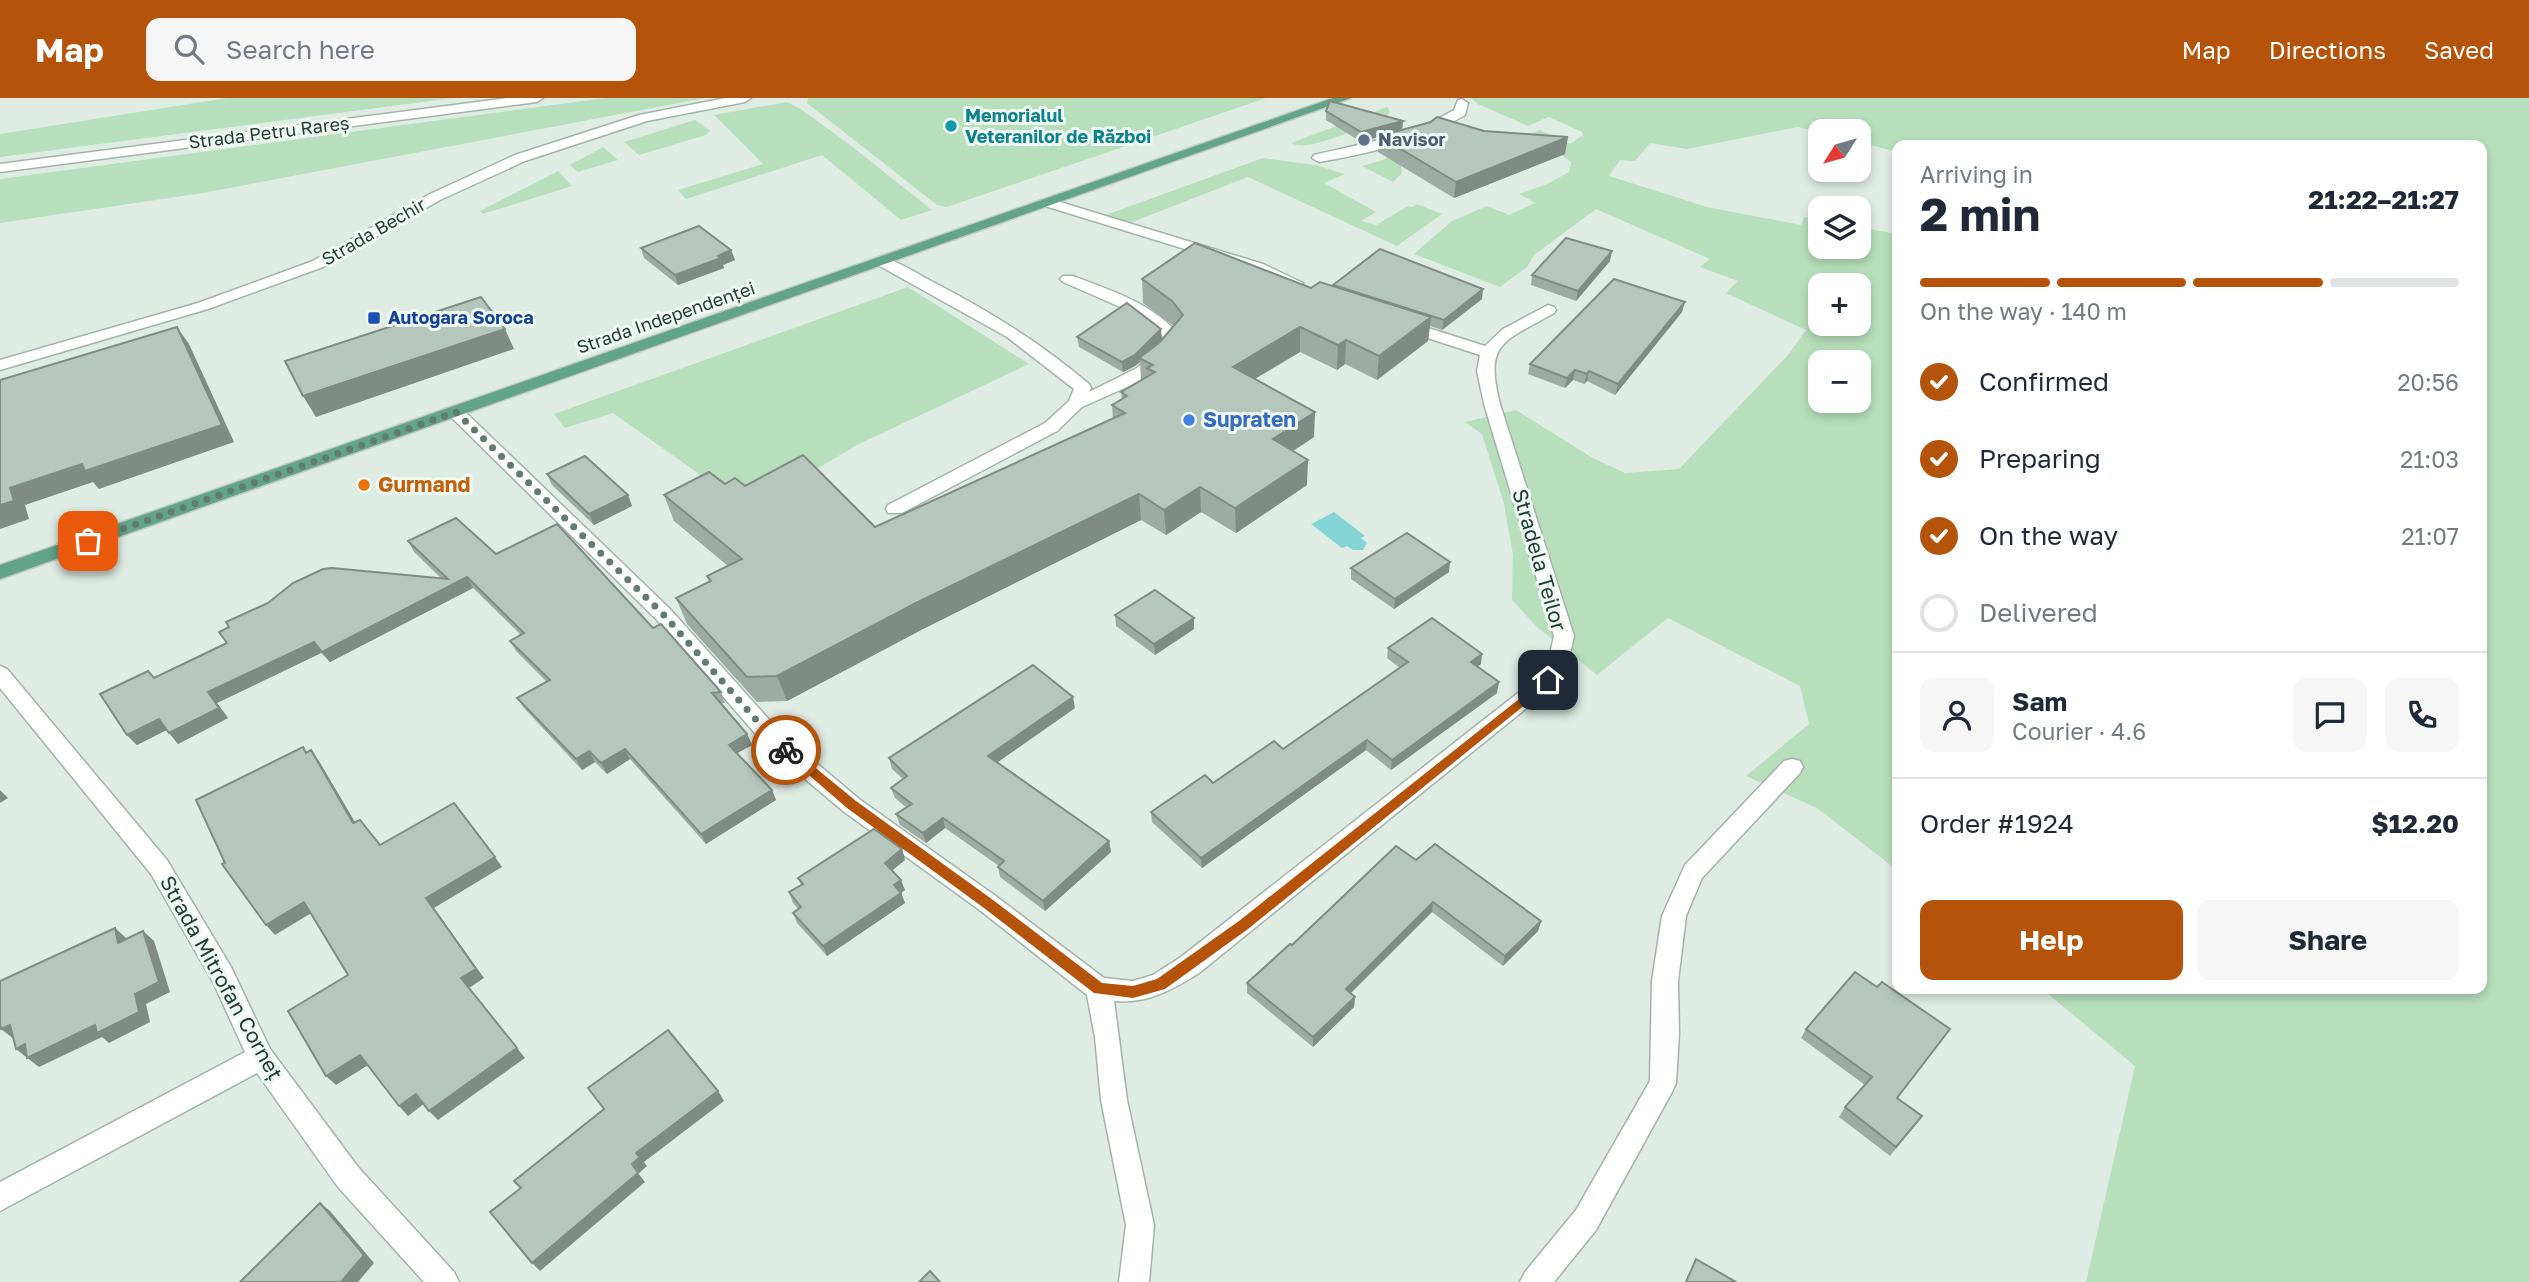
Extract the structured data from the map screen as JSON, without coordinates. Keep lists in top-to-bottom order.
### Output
{
  "streets": {
    "main road": ["Strada Independenței"],
    "street": [
      "Strada Petru Rareș",
      "Strada Bechir",
      "Stradela Teilor",
      "Strada Mitrofan Corneț"
    ]
  },
  "places": {
    "other": [
      "Memorialul Veteranilor de Război",
      "Navisor",
      "Supraten",
      "Gurmand"
    ],
    "transit": ["Autogara Soroca"]
  },
  "north": "bottom left",
  "page": {
    "header": "Map",
    "search": "Search here",
    "nav": ["Map", "Directions", "Saved"],
    "map_buttons": ["+", "−"],
    "heading": ["2 min", "Arriving in", "21:22–21:27"],
    "panel": [
      "Sam",
      "Courier · 4.6",
      "Order #1924",
      "$12.20"
    ],
    "bar": "On the way · 140 m",
    "list": [
      ["Confirmed", "20:56"],
      ["Preparing", "21:03"],
      ["On the way", "21:07"],
      "Delivered"
    ],
    "buttons": ["Help", "Share"]
  }
}
